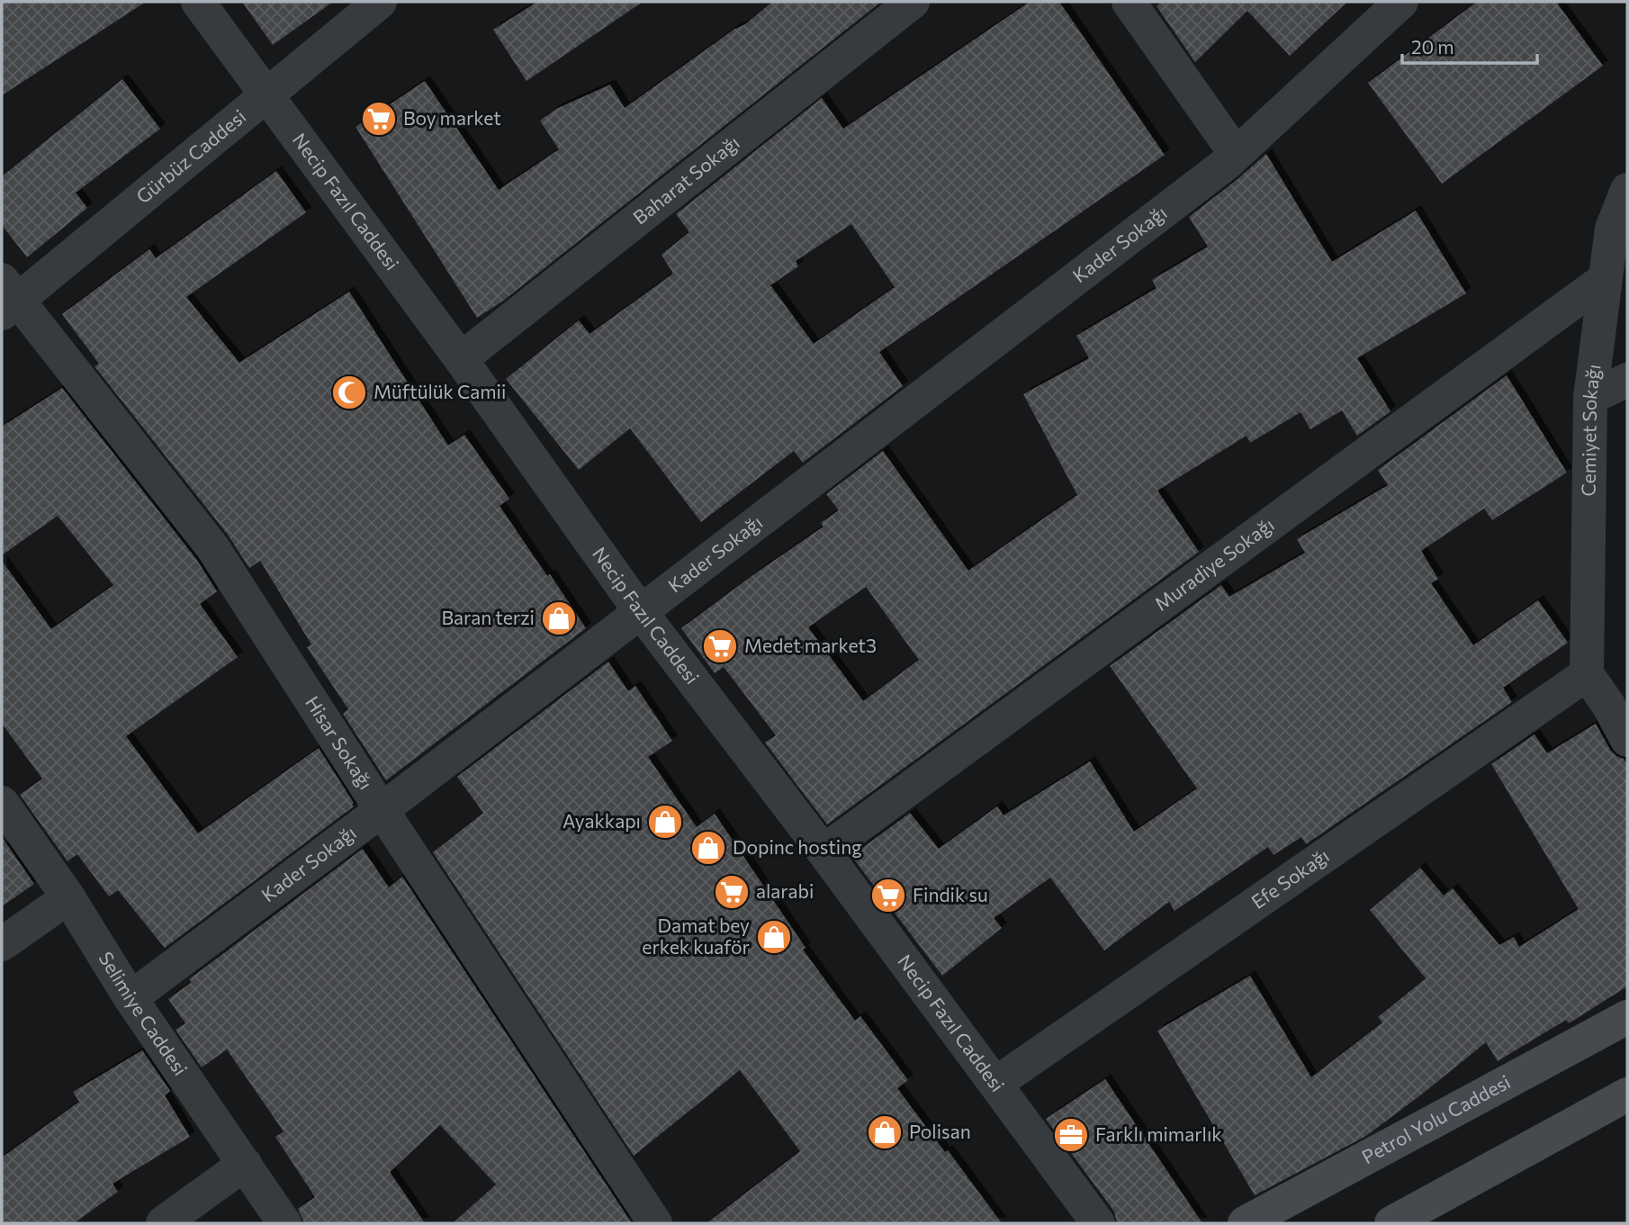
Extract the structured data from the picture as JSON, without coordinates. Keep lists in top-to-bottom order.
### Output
{
  "streets": {
    "main road": ["Petrol Yolu Caddesi"],
    "street": [
      "Gürbüz Caddesi",
      "Baharat Sokağı",
      "Necip Fazıl Caddesi",
      "Kader Sokağı",
      "Cemiyet Sokağı",
      "Muradiye Sokağı",
      "Hisar Sokağı",
      "Efe Sokağı",
      "Selimiye Caddesi"
    ]
  },
  "crossings": [
    ["Gürbüz Caddesi", "Necip Fazıl Caddesi"],
    ["Gürbüz Caddesi", "Hisar Sokağı"],
    ["Baharat Sokağı", "Necip Fazıl Caddesi"],
    ["Necip Fazıl Caddesi", "Kader Sokağı"],
    ["Necip Fazıl Caddesi", "Muradiye Sokağı"],
    ["Necip Fazıl Caddesi", "Efe Sokağı"],
    ["Kader Sokağı", "Hisar Sokağı"],
    ["Kader Sokağı", "Selimiye Caddesi"],
    ["Cemiyet Sokağı", "Muradiye Sokağı"],
    ["Cemiyet Sokağı", "Efe Sokağı"]
  ],
  "places": {
    "supermarket": [
      "Boy market",
      "Medet market3",
      "alarabi",
      "Findik su"
    ],
    "mosque": ["Müftülük Camii"],
    "shop": [
      "Baran terzi",
      "Ayakkapı",
      "Dopinc hosting",
      "Damat bey erkek kuaför",
      "Polisan"
    ],
    "office": ["Farklı mimarlık"]
  },
  "scale_bar": "20 m"
}
